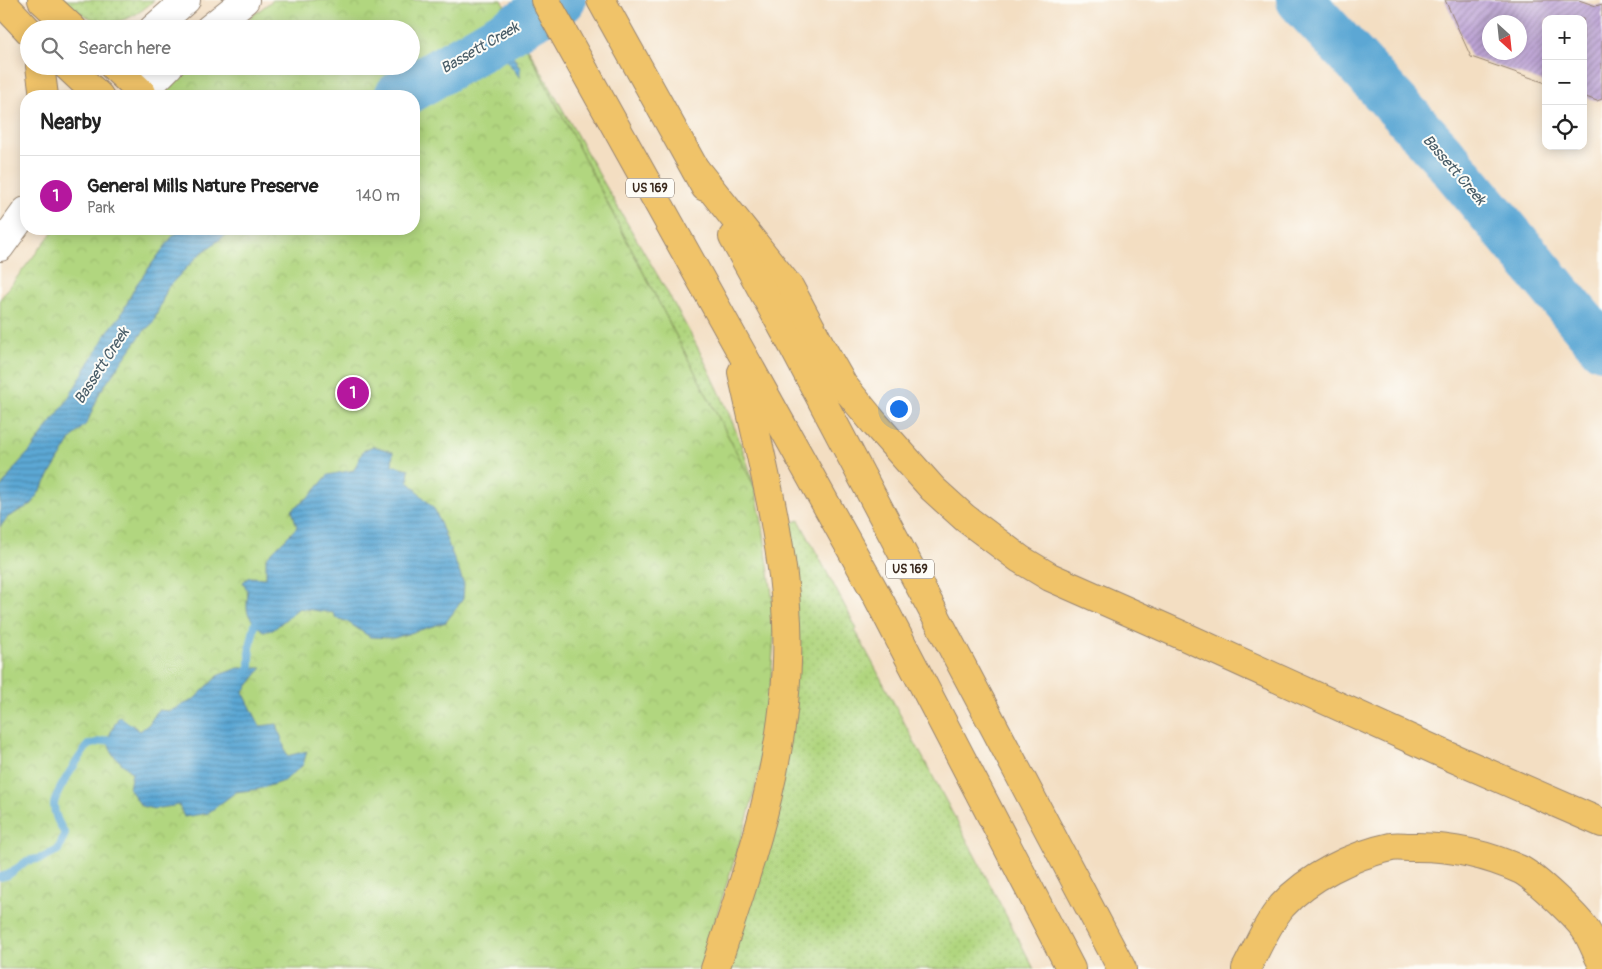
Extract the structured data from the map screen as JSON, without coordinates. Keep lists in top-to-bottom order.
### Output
{
  "streets": {
    "highway": ["US 169"]
  },
  "water": ["Bassett Creek"],
  "north": "bottom right",
  "page": {
    "map_buttons": ["+", "−"],
    "search": "Search here",
    "heading": "Nearby",
    "list": [
      {
        "mark": "1",
        "name": "General Mills Nature Preserve",
        "note": "Park",
        "value": "140 m"
      }
    ],
    "pins": "1"
  }
}
